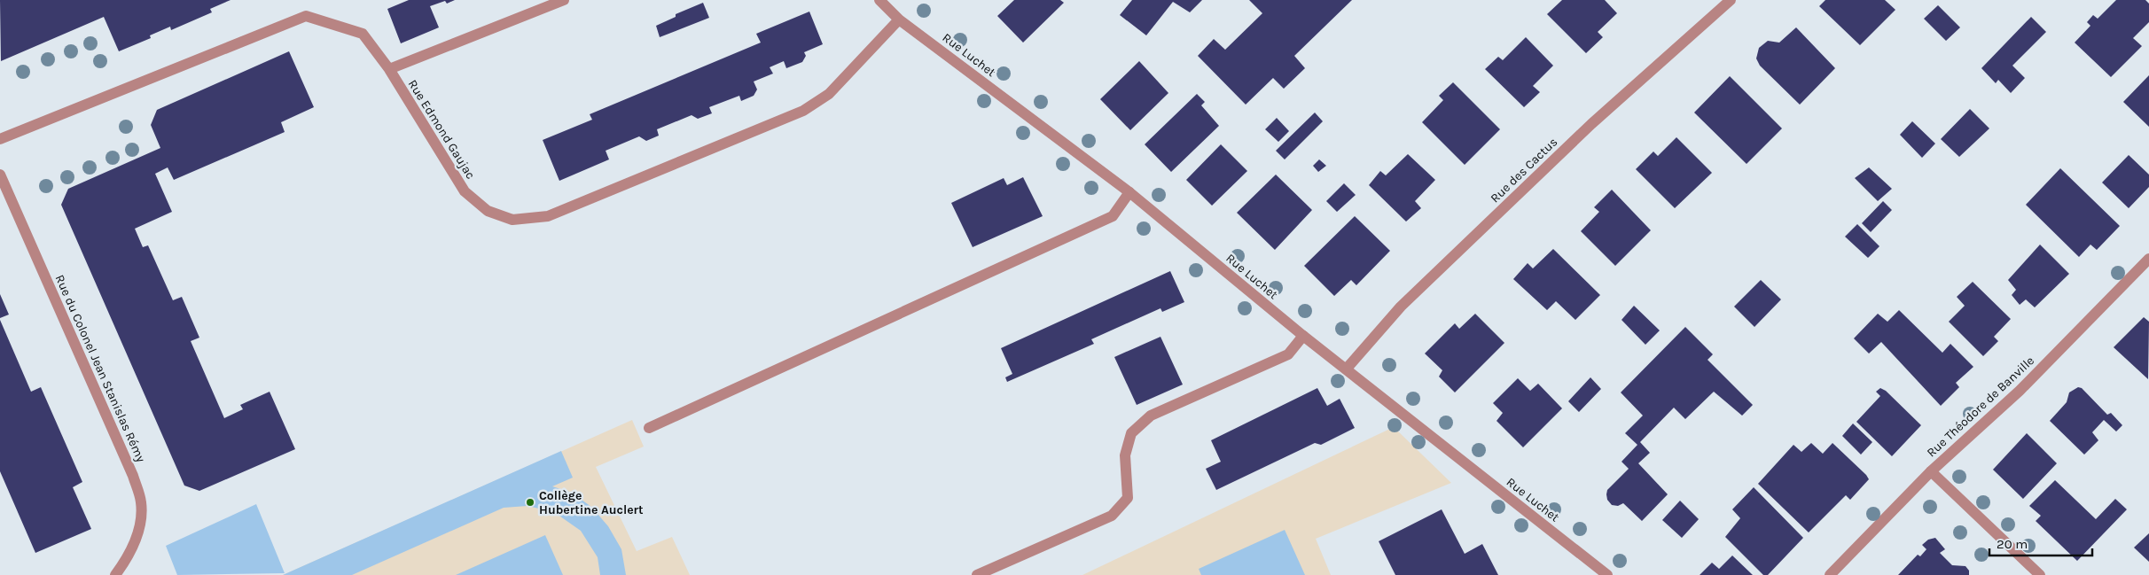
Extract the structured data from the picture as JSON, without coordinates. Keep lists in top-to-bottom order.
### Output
{
  "streets": {
    "street": [
      "Rue Luchet",
      "Rue Edmond Gaujac",
      "Rue des Cactus",
      "Rue du Colonel Jean Stanislas Rémy",
      "Rue Théodore de Banville"
    ]
  },
  "crossings": [
    ["Rue Luchet", "Rue Edmond Gaujac"],
    ["Rue Luchet", "Rue des Cactus"]
  ],
  "places": ["Collège Hubertine Auclert"],
  "scale_bar": "20 m"
}
